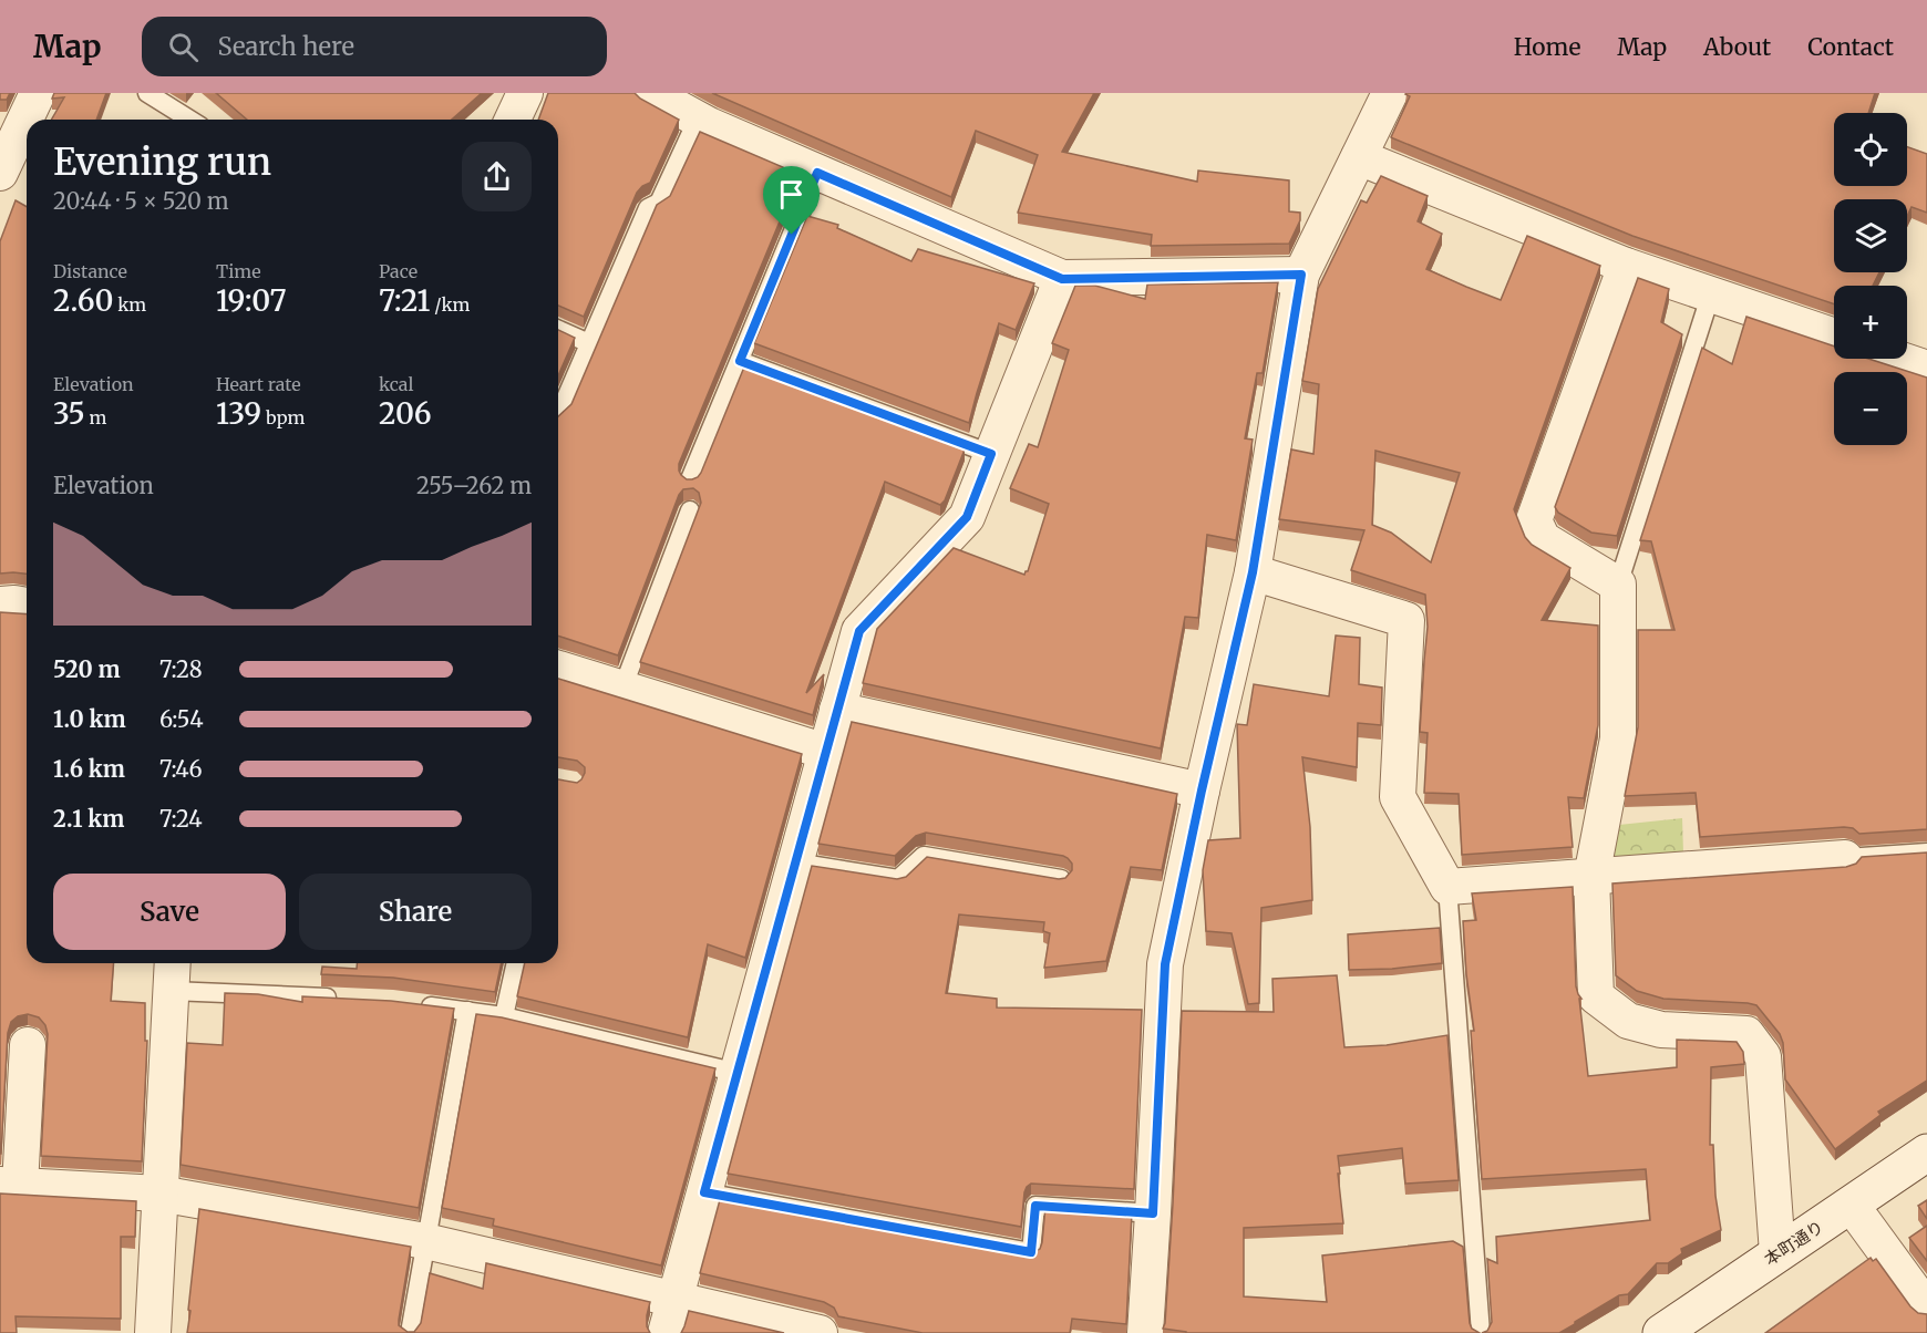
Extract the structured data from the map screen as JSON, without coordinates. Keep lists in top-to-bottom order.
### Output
{
  "streets": {
    "street": ["本町通り"]
  },
  "page": {
    "header": "Map",
    "search": "Search here",
    "nav": [
      "Home",
      "Map",
      "About",
      "Contact"
    ],
    "map_buttons": ["+", "−"],
    "heading": ["Evening run", "20:44 · 5 × 520 m"],
    "stats": [
      ["Distance", "2.60 km"],
      ["Time", "19:07"],
      ["Pace", "7:21 /km"],
      ["Elevation", "35 m"],
      ["Heart rate", "139 bpm"],
      ["kcal", "206"]
    ],
    "chart": ["Elevation", "255–262 m"],
    "list": [
      {
        "name": "520 m",
        "note": "7:28"
      },
      {
        "name": "1.0 km",
        "note": "6:54"
      },
      {
        "name": "1.6 km",
        "note": "7:46"
      },
      {
        "name": "2.1 km",
        "note": "7:24"
      }
    ],
    "buttons": ["Save", "Share"]
  }
}
